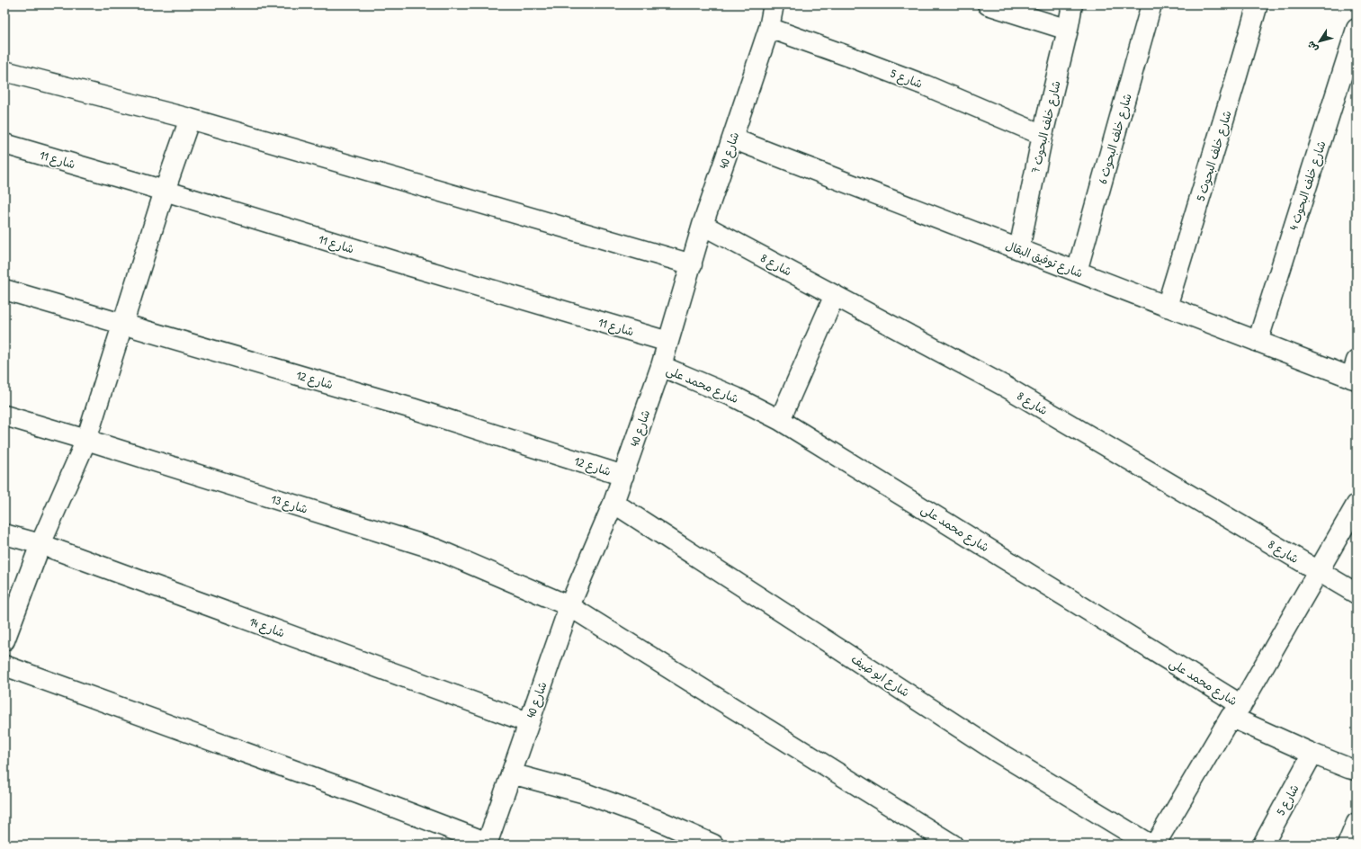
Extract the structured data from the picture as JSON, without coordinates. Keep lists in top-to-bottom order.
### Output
{
  "streets": {
    "street": [
      "شارع 5",
      "شارع خلف البحوث 7",
      "شارع خلف البحوث 6",
      "شارع 40",
      "شارع خلف البحوث 5",
      "شارع 11",
      "شارع خلف البحوث 4",
      "شارع توفيق البقال",
      "شارع 8",
      "شارع 12",
      "شارع محمد على",
      "شارع 13",
      "شارع 14",
      "شارع ابو ضيف"
    ]
  },
  "crossings": [
    ["شارع 5", "شارع خلف البحوث 7"],
    ["شارع 5", "شارع 40"],
    ["شارع 5", "شارع محمد على"],
    ["شارع خلف البحوث 7", "شارع توفيق البقال"],
    ["شارع خلف البحوث 6", "شارع توفيق البقال"],
    ["شارع 40", "شارع 11"],
    ["شارع 40", "شارع توفيق البقال"],
    ["شارع 40", "شارع 8"],
    ["شارع 40", "شارع 12"],
    ["شارع 40", "شارع محمد على"],
    ["شارع 40", "شارع 13"],
    ["شارع 40", "شارع 14"],
    ["شارع 40", "شارع ابو ضيف"],
    ["شارع خلف البحوث 5", "شارع توفيق البقال"],
    ["شارع خلف البحوث 4", "شارع توفيق البقال"]
  ],
  "north": "bottom left"
}
